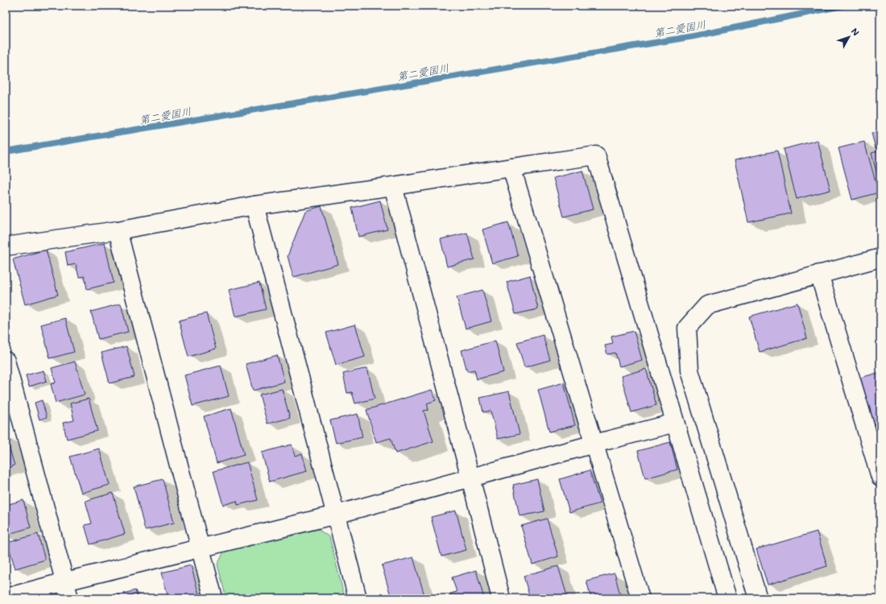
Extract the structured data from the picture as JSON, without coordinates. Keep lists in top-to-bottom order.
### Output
{
  "water": ["第二愛国川"],
  "north": "top right"
}
